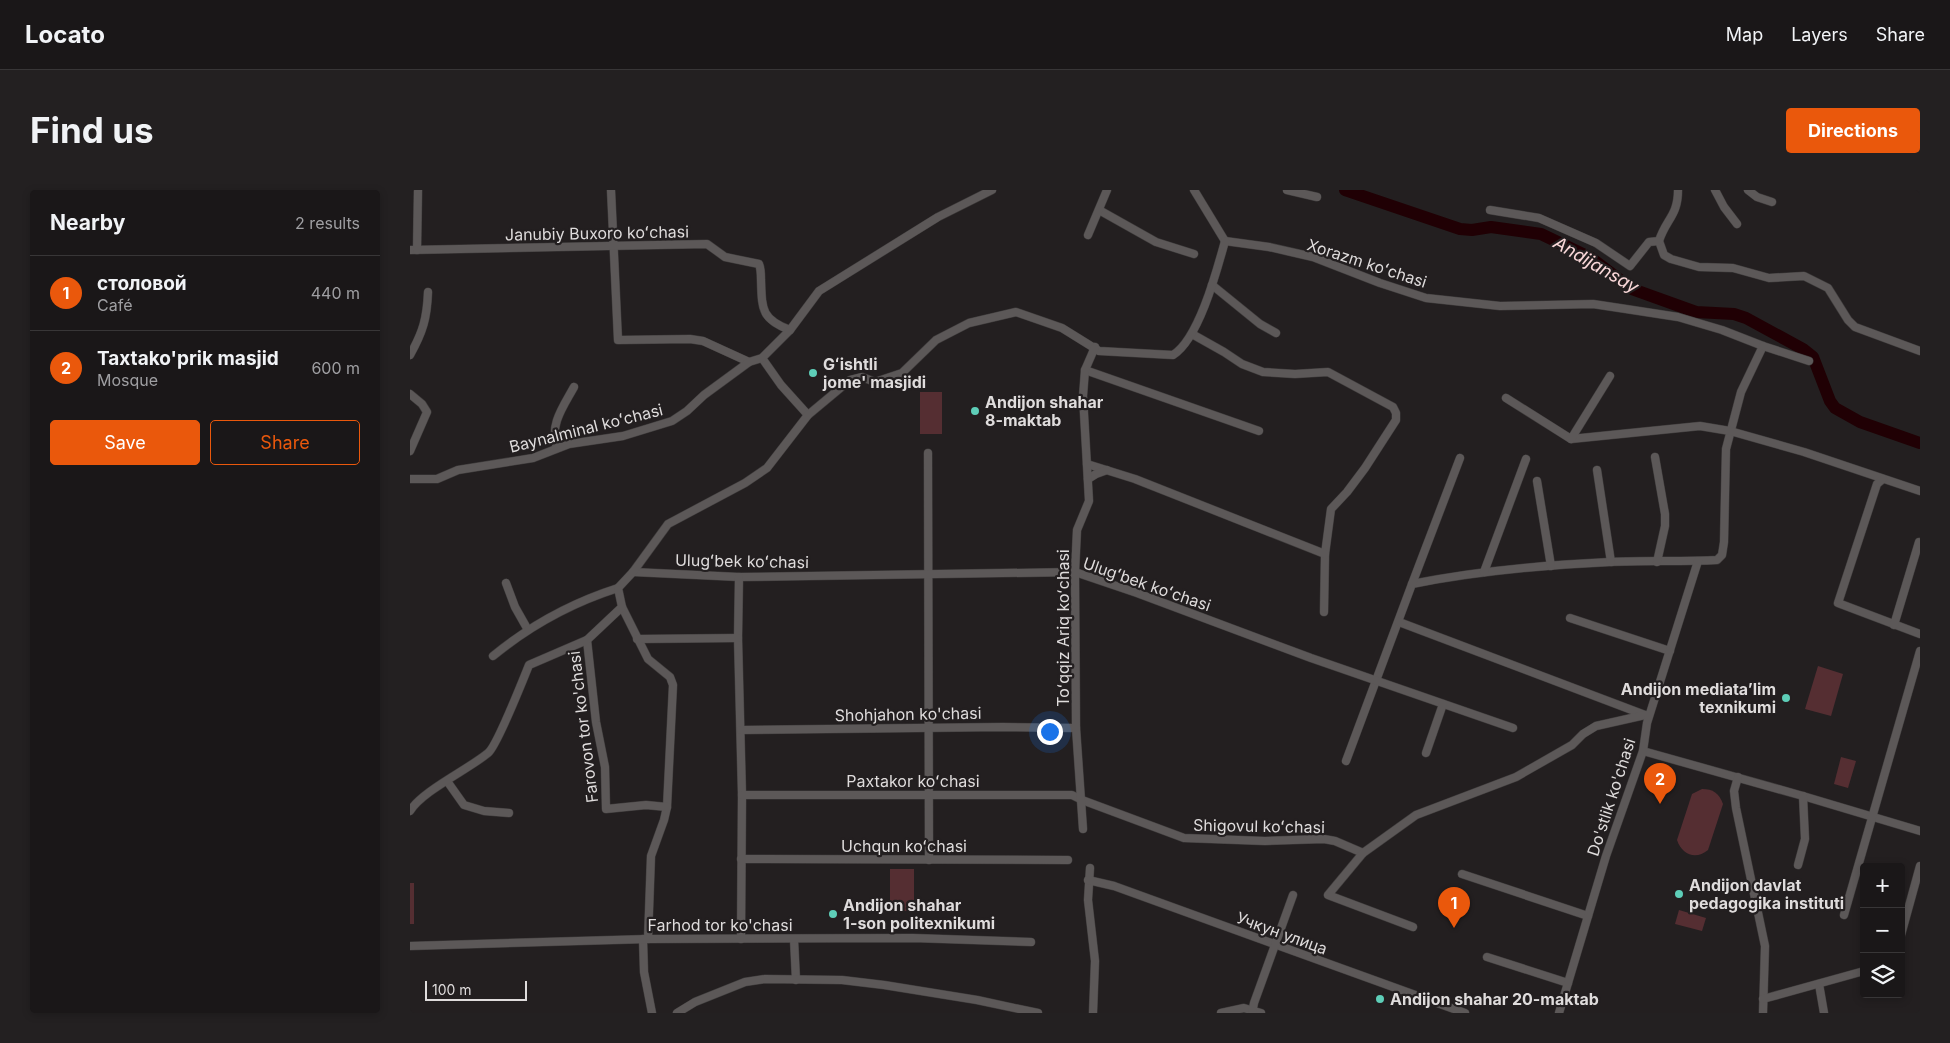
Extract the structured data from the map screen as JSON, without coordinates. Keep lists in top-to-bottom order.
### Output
{
  "streets": {
    "street": [
      "Janubiy Buxoro koʻchasi",
      "Xorazm koʻchasi",
      "Baynalminal koʻchasi",
      "Ulugʻbek koʻchasi",
      "Toʻqqiz Ariq koʻchasi",
      "Shohjahon ko'chasi",
      "Farovon tor ko'chasi",
      "Paxtakor koʻchasi",
      "Do'stlik ko'chasi",
      "Shigovul koʻchasi",
      "Uchqun koʻchasi",
      "Farhod tor ko'chasi",
      "Учкун улица"
    ]
  },
  "crossings": [
    ["Janubiy Buxoro koʻchasi", "Baynalminal koʻchasi"],
    ["Ulugʻbek koʻchasi", "Toʻqqiz Ariq koʻchasi"],
    ["Toʻqqiz Ariq koʻchasi", "Shohjahon ko'chasi"],
    ["Toʻqqiz Ariq koʻchasi", "Paxtakor koʻchasi"],
    ["Toʻqqiz Ariq koʻchasi", "Shigovul koʻchasi"],
    ["Paxtakor koʻchasi", "Shigovul koʻchasi"]
  ],
  "water": ["Andijansay"],
  "places": [
    "Gʻishtli jome' masjidi",
    "Andijon shahar 8-maktab",
    "Andijon mediataʼlim texnikumi",
    "Andijon davlat pedagogika instituti",
    "Andijon shahar 1-son politexnikumi",
    "Andijon shahar 20-maktab"
  ],
  "scale_bar": "100 m",
  "page": {
    "header": "Locato",
    "nav": ["Map", "Layers", "Share"],
    "buttons": [
      "Directions",
      ["Save", "Share"]
    ],
    "title": "Find us",
    "heading": ["Nearby", "2 results"],
    "list": [
      {
        "mark": "1",
        "name": "столовой",
        "note": "Café",
        "value": "440 m"
      },
      {
        "mark": "2",
        "name": "Taxtako'prik masjid",
        "note": "Mosque",
        "value": "600 m"
      }
    ],
    "pins": ["2", "1"],
    "map_buttons": ["+", "−"],
    "scale": "100 m"
  }
}
